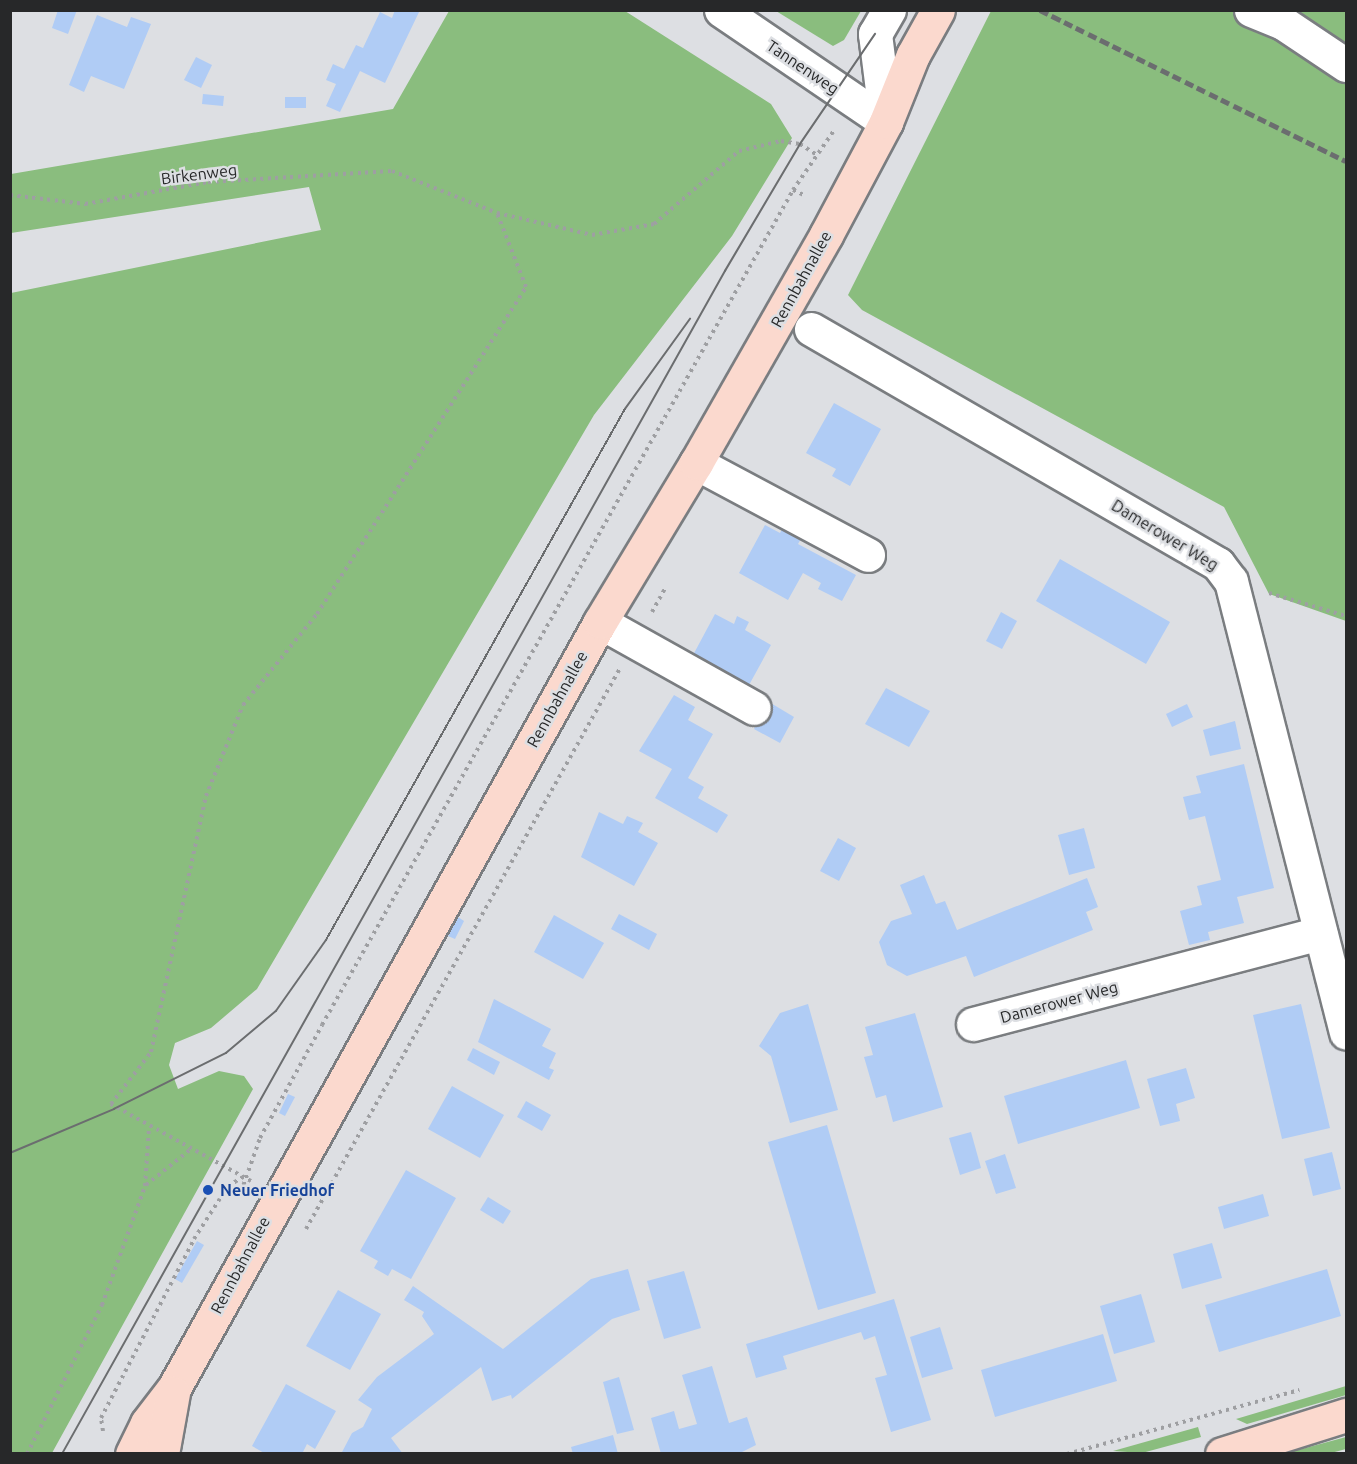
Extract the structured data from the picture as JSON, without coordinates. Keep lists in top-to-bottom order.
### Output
{
  "streets": {
    "main road": ["Rennbahnallee"],
    "street": ["Tannenweg", "Damerower Weg"],
    "path": ["Birkenweg"]
  },
  "crossings": [
    ["Tannenweg", "Rennbahnallee"]
  ],
  "places": ["Neuer Friedhof"]
}
